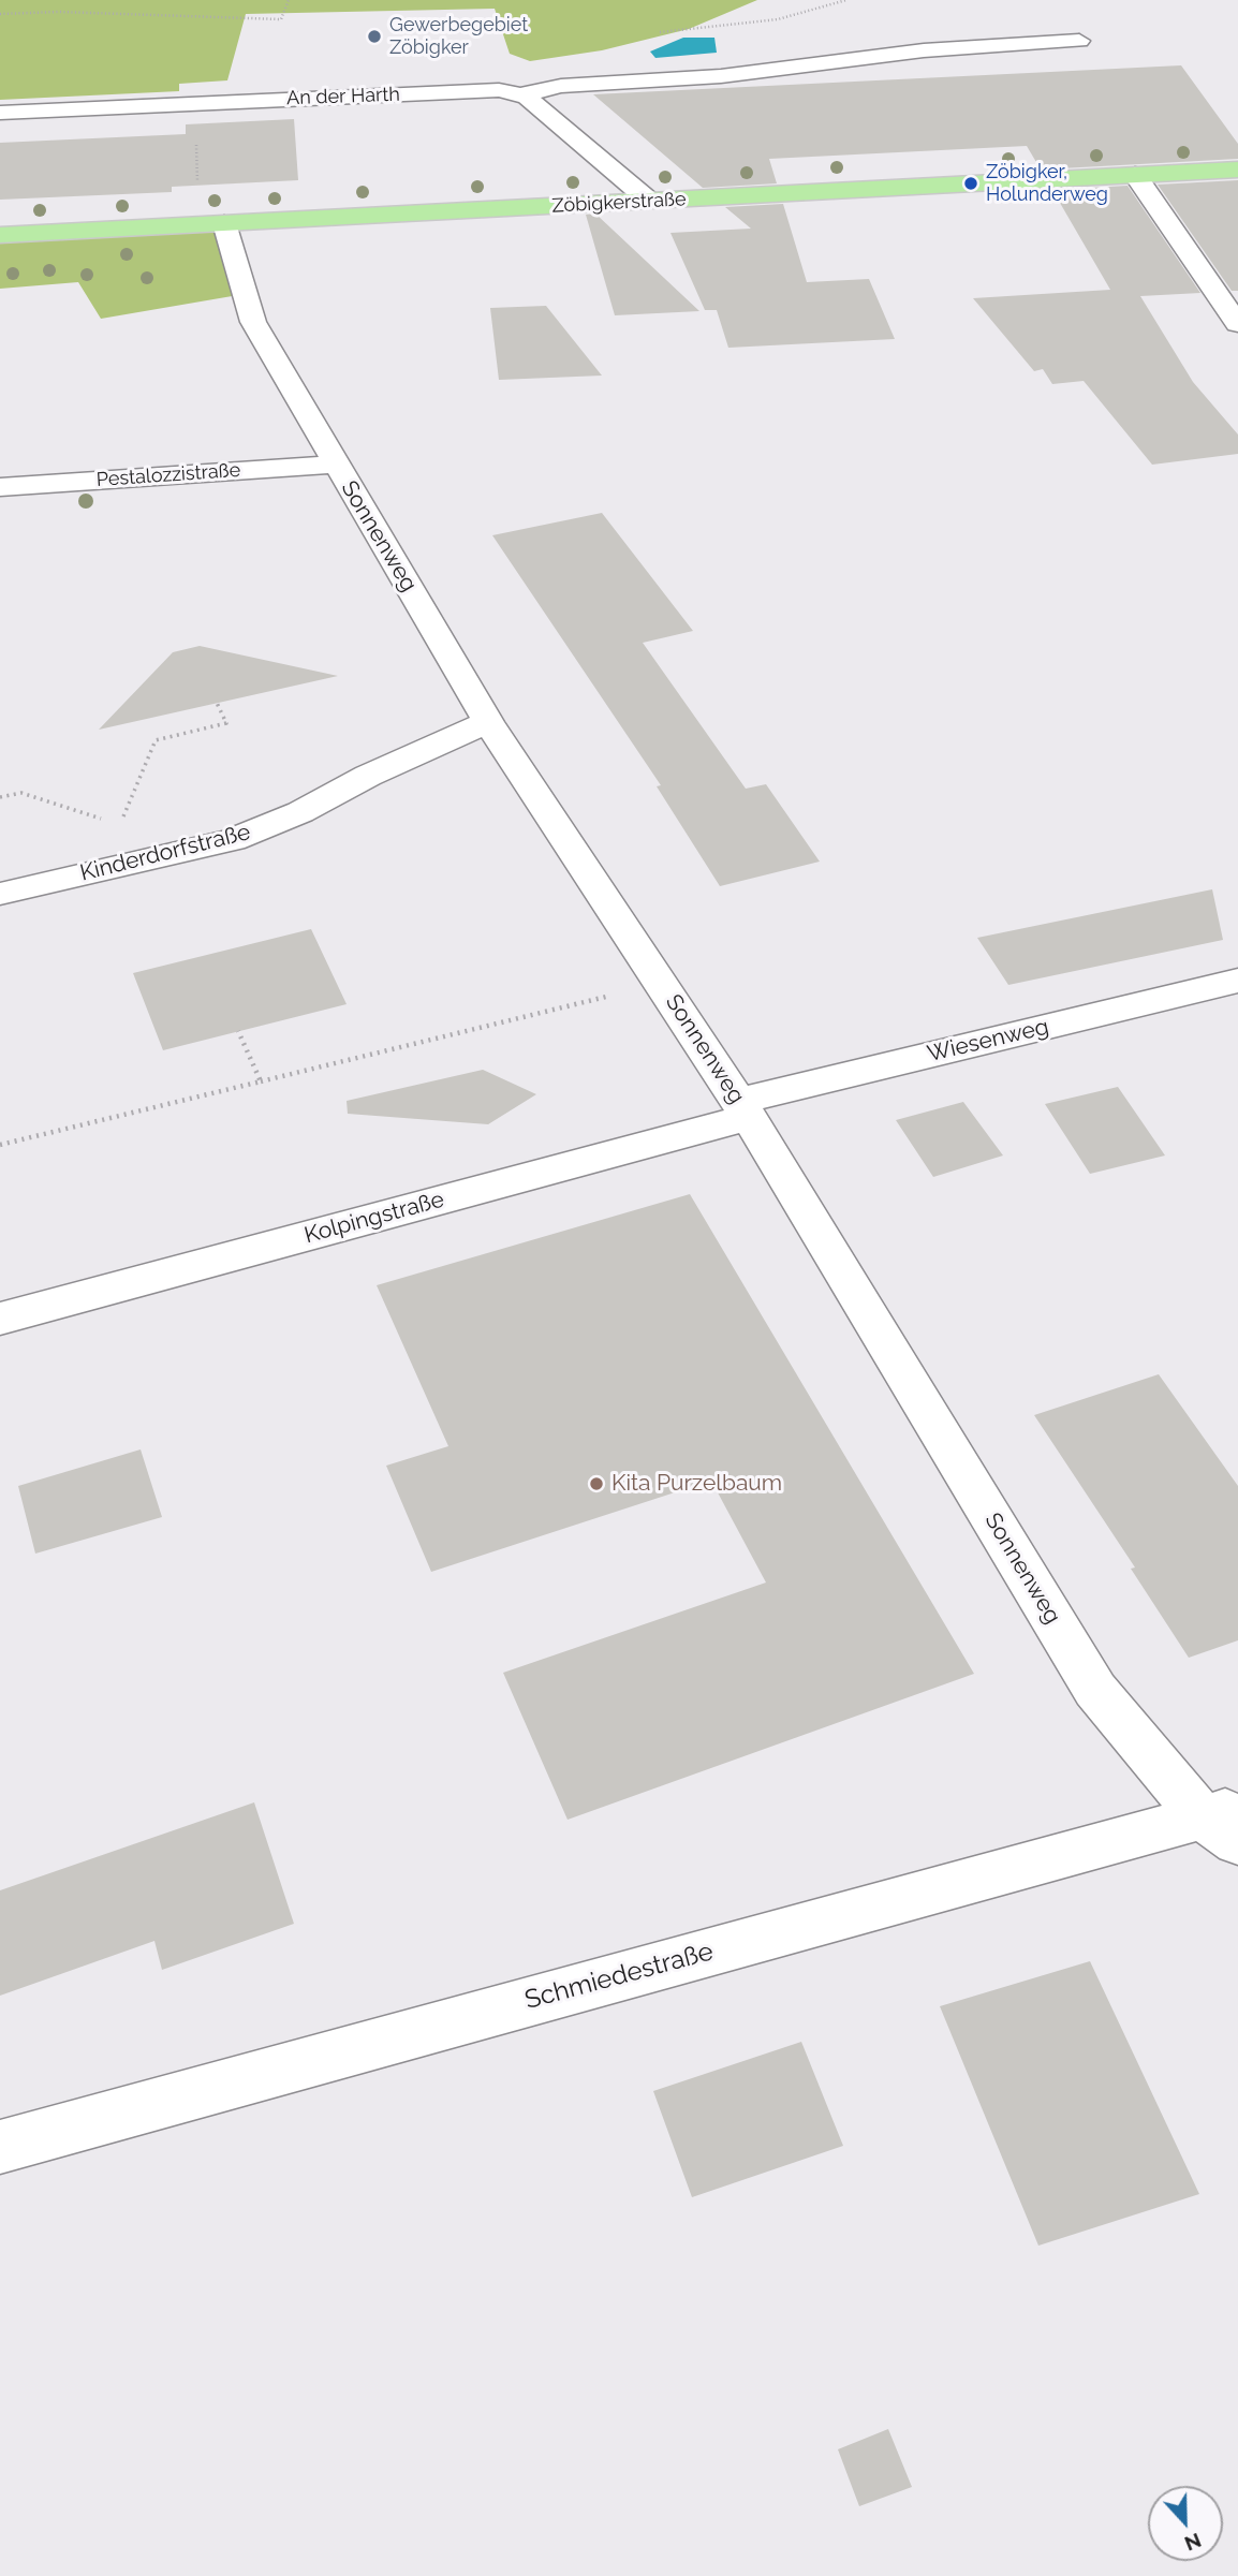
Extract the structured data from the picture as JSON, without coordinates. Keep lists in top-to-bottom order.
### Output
{
  "streets": {
    "main road": ["Zöbigkerstraße"],
    "street": [
      "An der Harth",
      "Pestalozzistraße",
      "Sonnenweg",
      "Kinderdorfstraße",
      "Wiesenweg",
      "Kolpingstraße",
      "Schmiedestraße"
    ]
  },
  "crossings": [
    ["An der Harth", "Zöbigkerstraße"],
    ["Zöbigkerstraße", "Sonnenweg"],
    ["Pestalozzistraße", "Sonnenweg"],
    ["Sonnenweg", "Kinderdorfstraße"],
    ["Sonnenweg", "Wiesenweg"],
    ["Sonnenweg", "Kolpingstraße"],
    ["Sonnenweg", "Schmiedestraße"],
    ["Wiesenweg", "Kolpingstraße"]
  ],
  "places": ["Gewerbegebiet Zöbigker", "Zöbigker, Holunderweg", "Kita Purzelbaum"],
  "north": "bottom"
}
